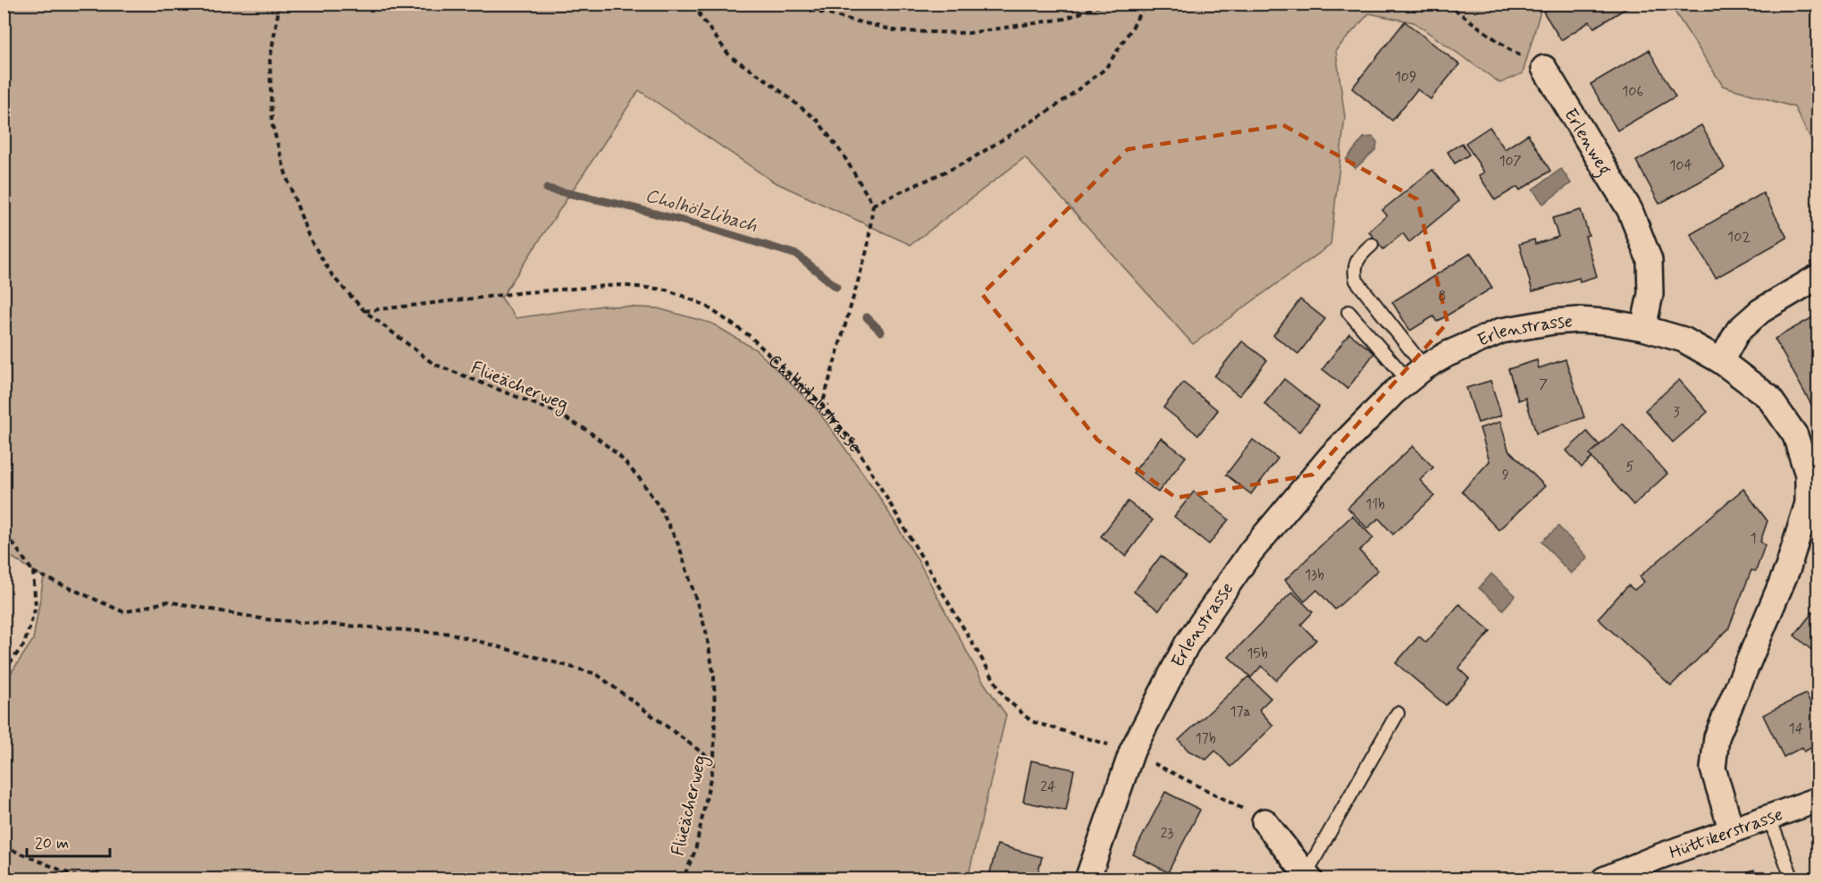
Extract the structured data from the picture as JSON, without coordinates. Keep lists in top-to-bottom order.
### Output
{
  "streets": {
    "street": ["Erlenweg", "Erlenstrasse", "Hüttikerstrasse"],
    "path": ["Flüeächerweg", "Cholhölzlistrasse"]
  },
  "crossings": [
    ["Erlenweg", "Erlenstrasse"],
    ["Erlenstrasse", "Cholhölzlistrasse"],
    ["Erlenstrasse", "Hüttikerstrasse"],
    ["Flüeächerweg", "Cholhölzlistrasse"]
  ],
  "water": ["Cholhölzlibach"],
  "house_numbers": [
    "109",
    "106",
    "107",
    "104",
    "102",
    "8",
    "7",
    "3",
    "5",
    "9",
    "11b",
    "1",
    "13b",
    "15b",
    "17a",
    "14",
    "17b",
    "24",
    "23"
  ],
  "scale_bar": "20 m"
}
